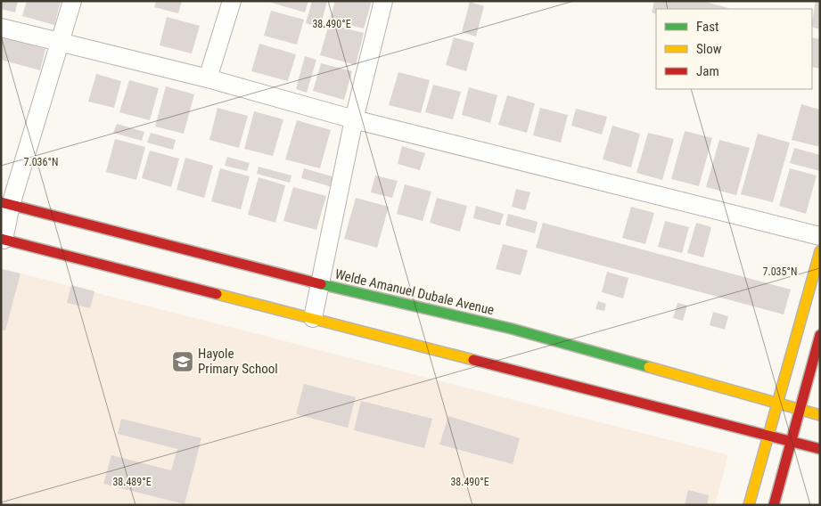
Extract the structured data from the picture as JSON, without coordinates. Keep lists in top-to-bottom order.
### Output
{
  "streets": {
    "main road": ["Welde Amanuel Dubale Avenue"]
  },
  "places": {
    "school or university": ["Hayole Primary School"]
  },
  "legend": ["Fast", "Slow", "Jam"],
  "coordinates": [
    "38.490°E",
    "7.036°N",
    "7.035°N",
    "38.489°E"
  ]
}
